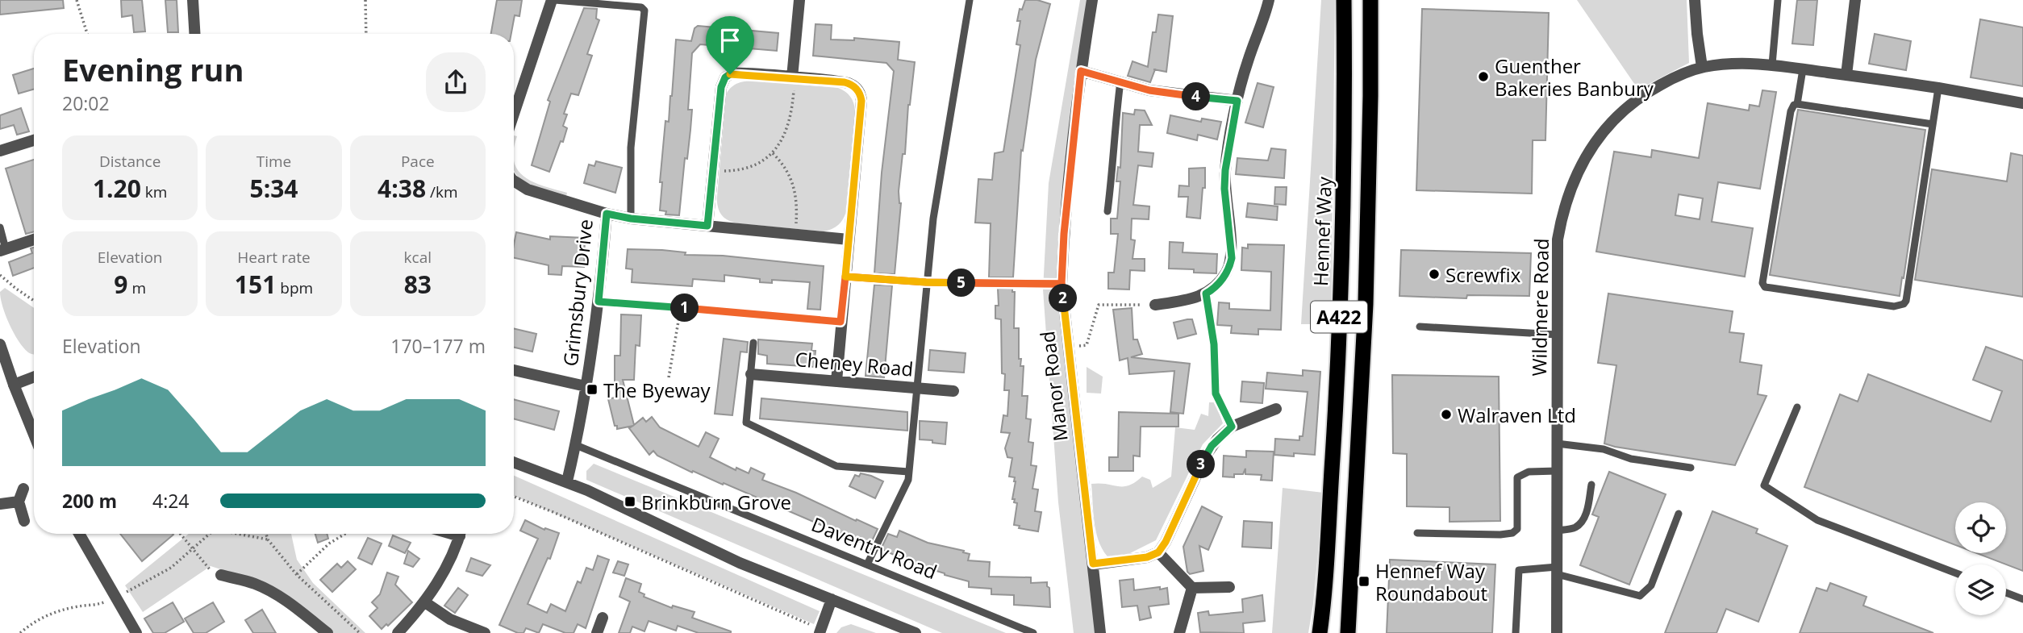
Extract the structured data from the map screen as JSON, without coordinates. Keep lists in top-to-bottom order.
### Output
{
  "streets": {
    "highway": ["Hennef Way", "A422"],
    "street": [
      "Grimsbury Drive",
      "Wildmere Road",
      "Cheney Road",
      "Manor Road"
    ],
    "lane": ["Daventry Road"]
  },
  "crossings": [
    ["Grimsbury Drive", "Daventry Road"]
  ],
  "places": {
    "other": ["Guenther Bakeries Banbury", "Screwfix", "Walraven Ltd"],
    "transit": ["The Byeway", "Brinkburn Grove", "Hennef Way Roundabout"]
  },
  "page": {
    "heading": ["Evening run", "20:02"],
    "pins": [
      "4",
      "5",
      "2",
      "1",
      "3"
    ],
    "stats": [
      ["Distance", "1.20 km"],
      ["Time", "5:34"],
      ["Pace", "4:38 /km"],
      ["Elevation", "9 m"],
      ["Heart rate", "151 bpm"],
      ["kcal", "83"]
    ],
    "chart": ["Elevation", "170–177 m"],
    "list": [
      {
        "name": "200 m",
        "note": "4:24"
      }
    ]
  }
}
